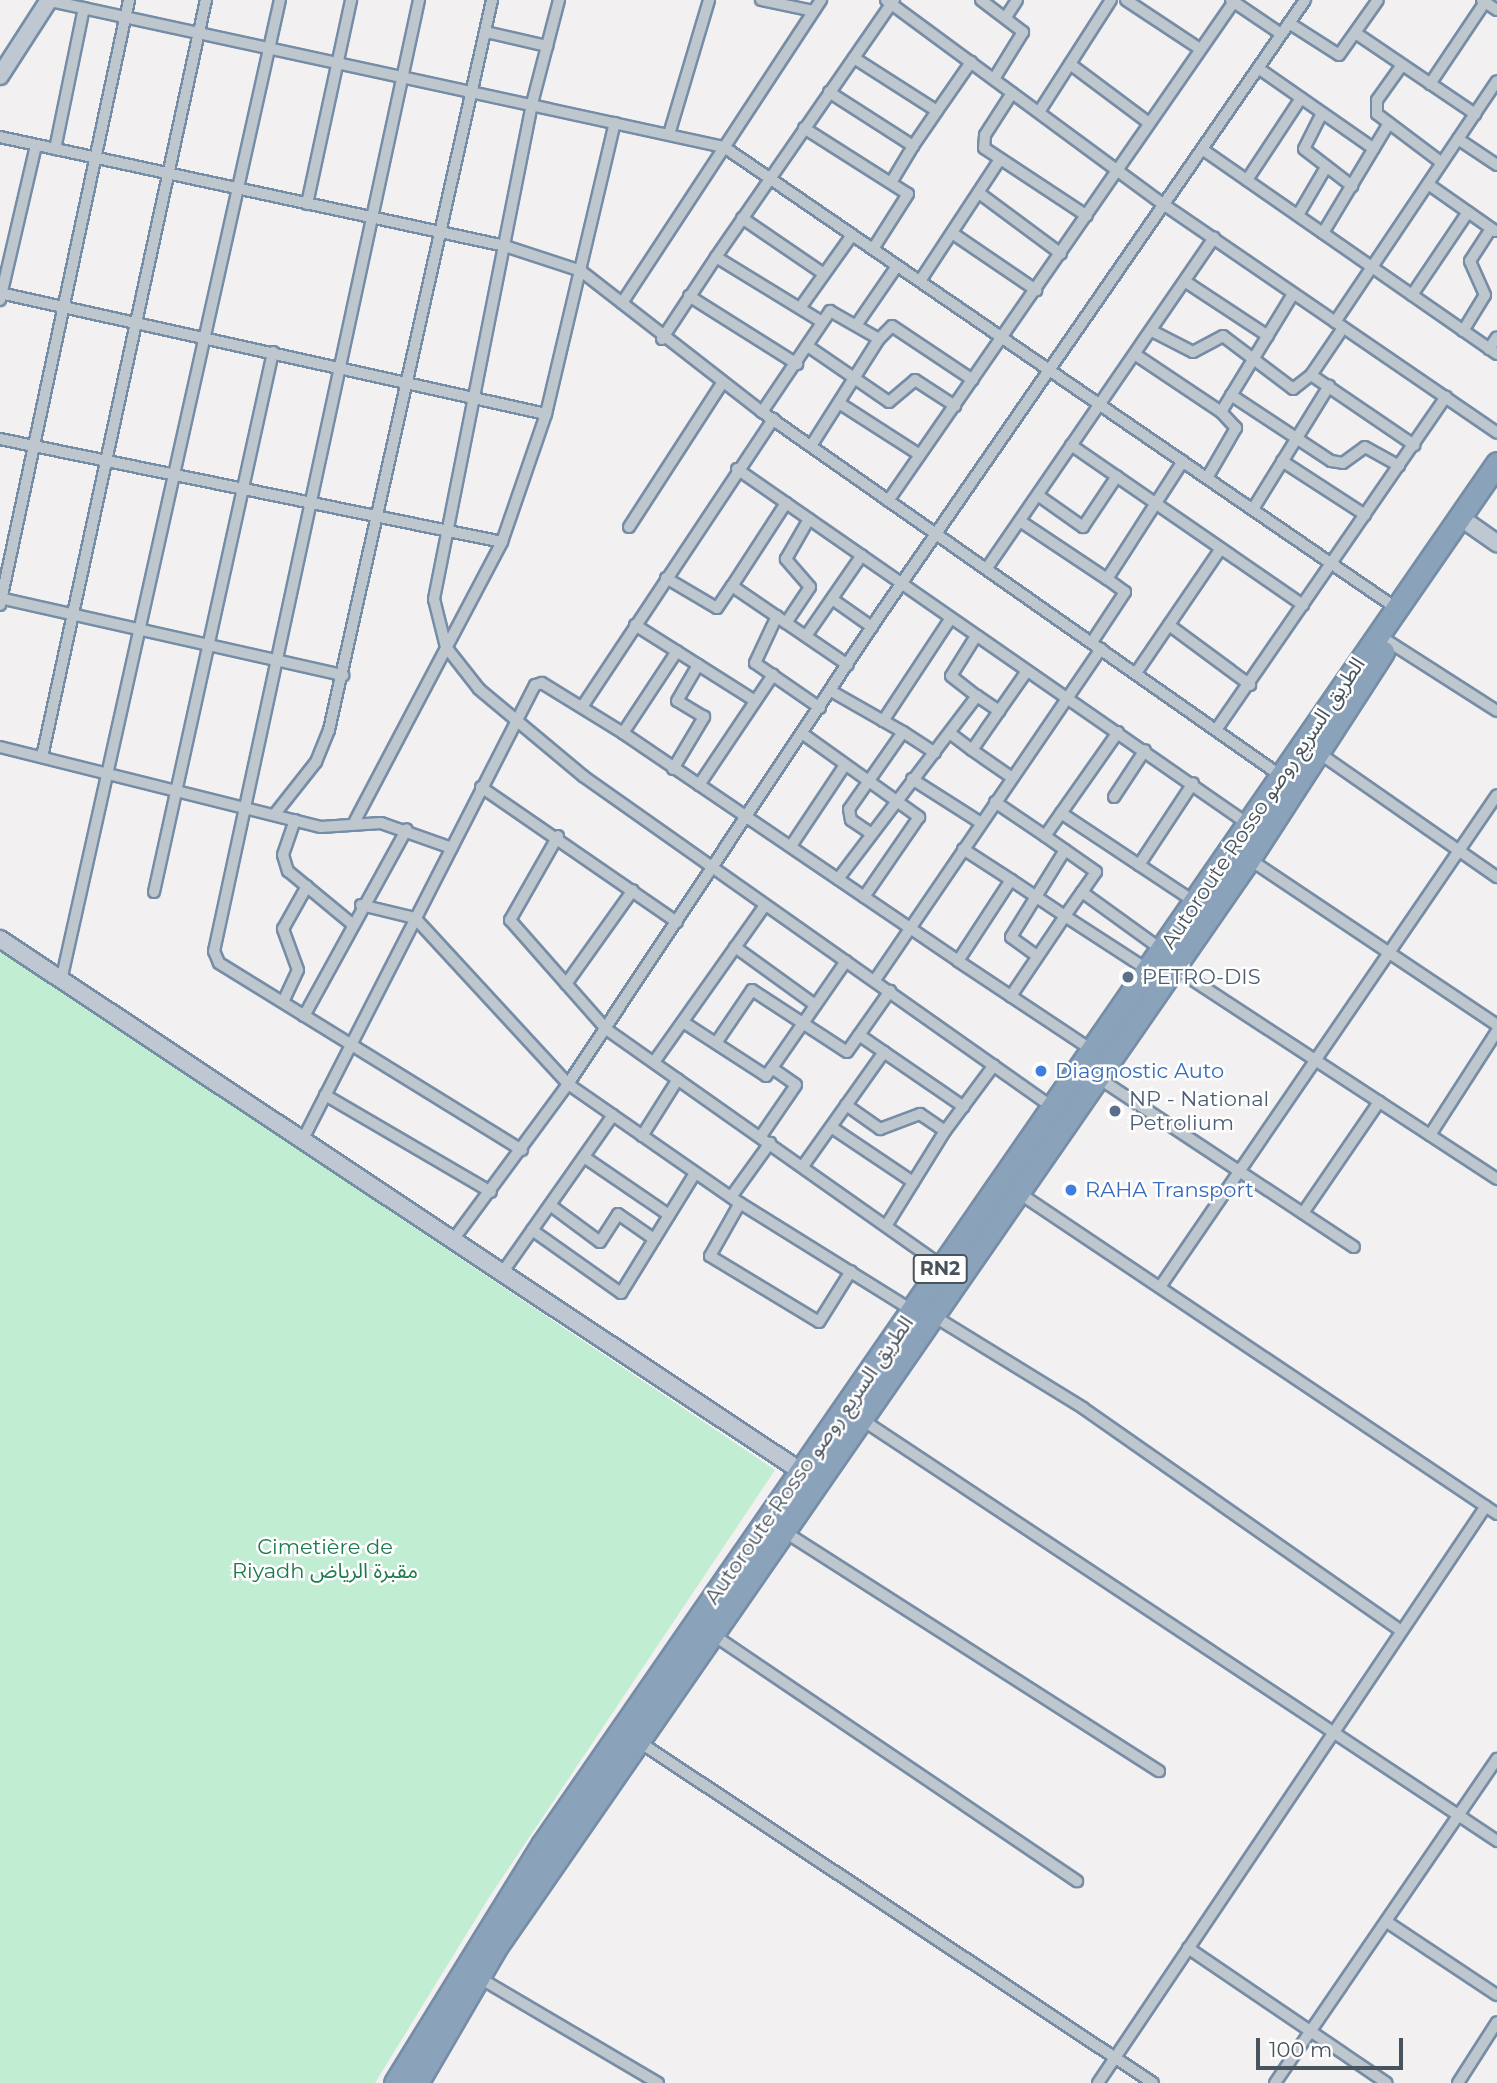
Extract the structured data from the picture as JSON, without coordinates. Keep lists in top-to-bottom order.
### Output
{
  "streets": {
    "highway": ["Autoroute Rosso الطريق السريع روصو", "RN2"]
  },
  "parks": ["Cimetière de Riyadh مقبرة الرياض"],
  "places": [
    "PETRO-DIS",
    "Diagnostic Auto",
    "NP - National Petrolium",
    "RAHA Transport"
  ],
  "scale_bar": "100 m"
}
